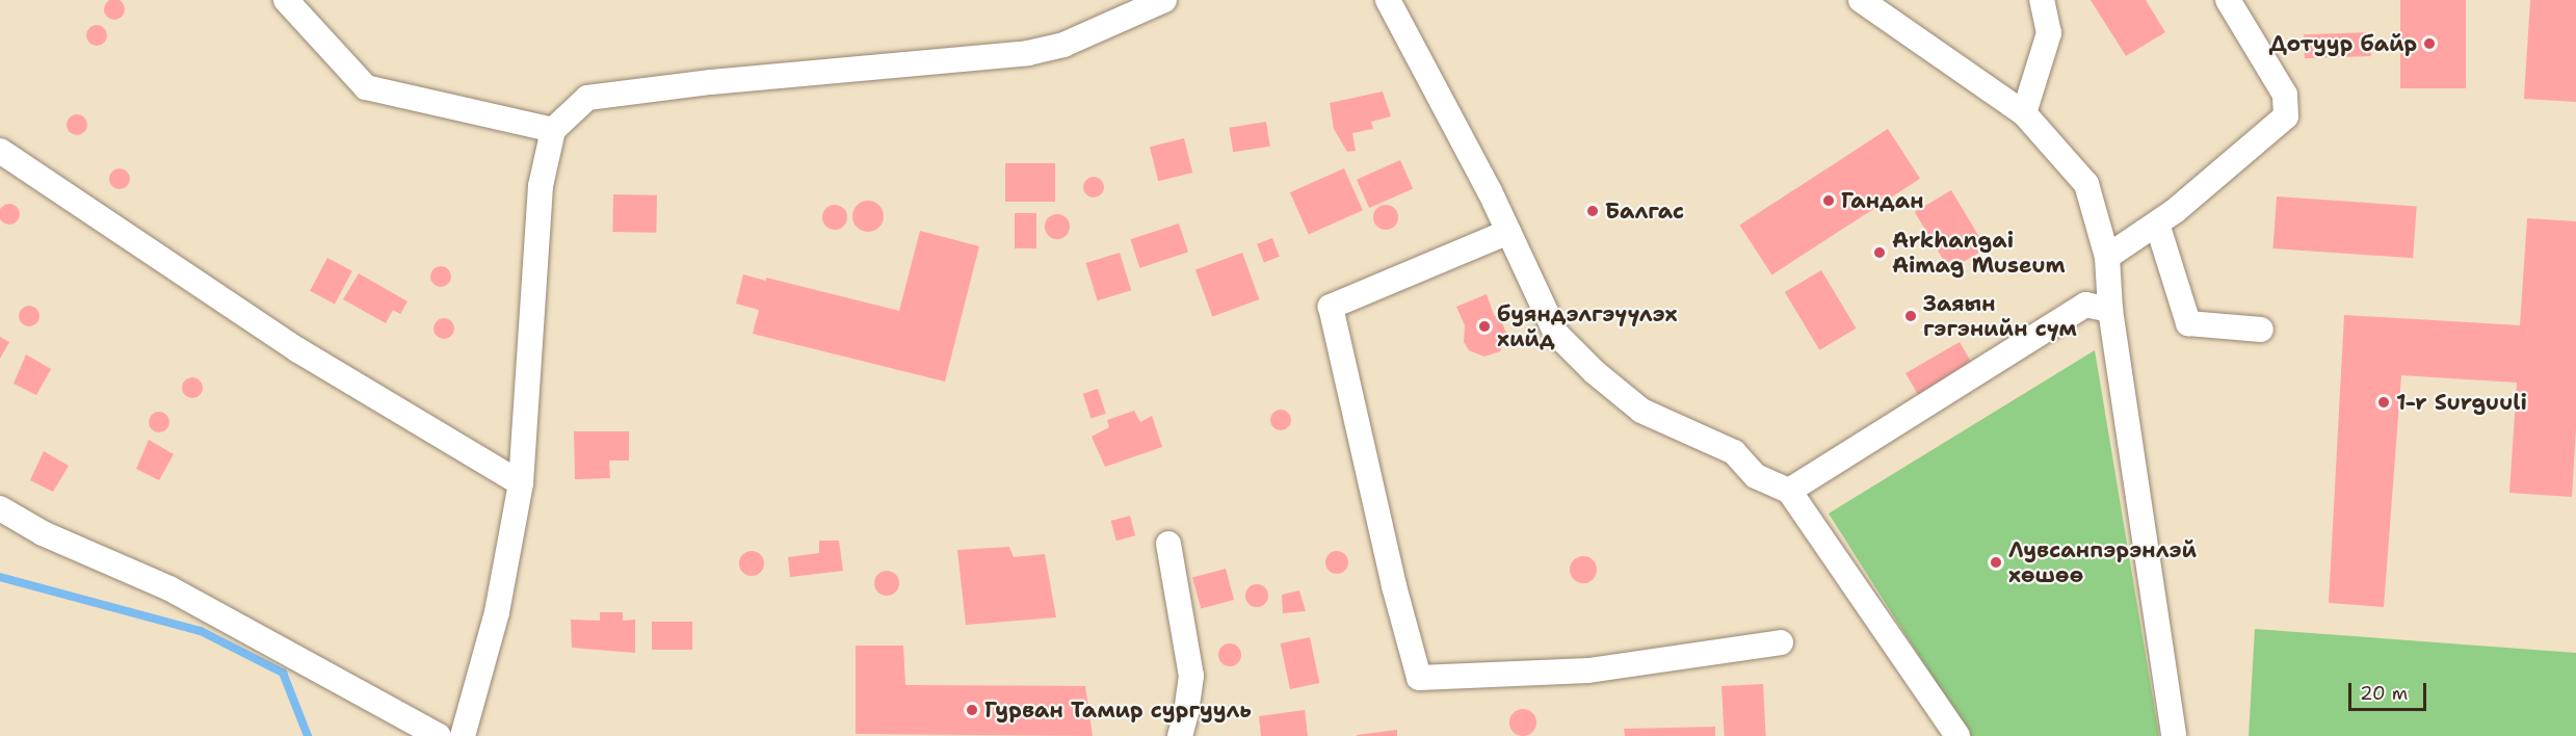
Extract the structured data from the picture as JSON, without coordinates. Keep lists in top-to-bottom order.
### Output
{
  "places": [
    "Дотуур байр",
    "Гандан",
    "Балгас",
    "Arkhangai Aimag Museum",
    "Заяын гэгэнийн сүм",
    "буяндэлгэүүлэх хийд",
    "1-r Surguuli",
    "Лувсанпэрэнлэй хөшөө",
    "Гурван Тамир сургууль"
  ],
  "scale_bar": "20 m"
}
